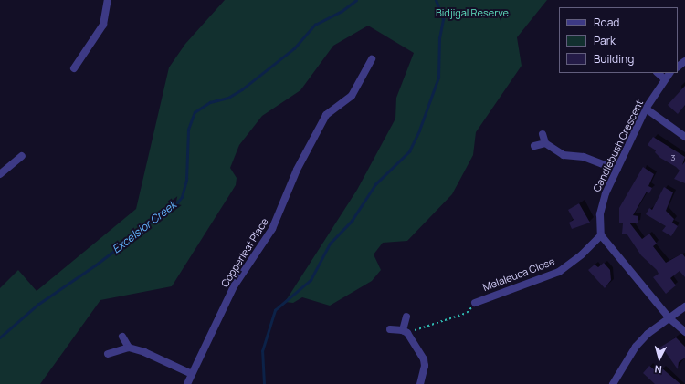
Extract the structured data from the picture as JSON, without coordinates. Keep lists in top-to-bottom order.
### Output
{
  "streets": {
    "street": ["Candlebush Crescent", "Copperleaf Place", "Melaleuca Close"]
  },
  "crossings": [
    ["Candlebush Crescent", "Melaleuca Close"]
  ],
  "water": ["Excelsior Creek"],
  "parks": ["Bidjigal Reserve"],
  "house_numbers": ["3"],
  "legend": ["Road", "Park", "Building"],
  "north": "bottom"
}
